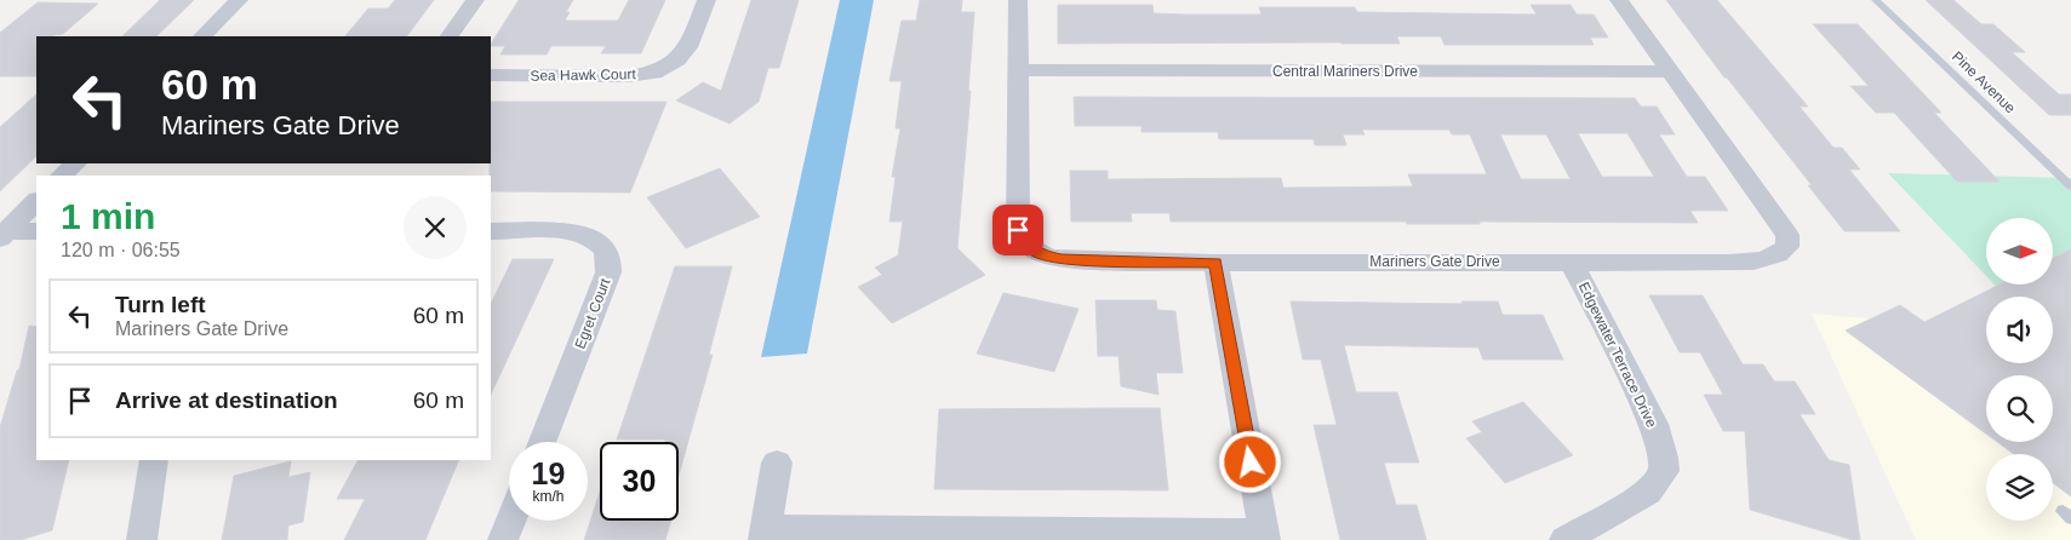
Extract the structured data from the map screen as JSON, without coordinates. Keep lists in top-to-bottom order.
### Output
{
  "streets": {
    "street": [
      "Central Mariners Drive",
      "Sea Hawk Court",
      "Mariners Gate Drive",
      "Egret Court",
      "Edgewater Terrace Drive"
    ],
    "lane": ["Pine Avenue"]
  },
  "crossings": [
    ["Central Mariners Drive", "Mariners Gate Drive"],
    ["Mariners Gate Drive", "Edgewater Terrace Drive"]
  ],
  "north": "right",
  "page": {
    "turn": ["60 m", "Mariners Gate Drive"],
    "heading": ["1 min", "120 m · 06:55"],
    "list": [
      {
        "name": "Turn left",
        "note": "Mariners Gate Drive",
        "value": "60 m"
      },
      {
        "name": "Arrive at destination",
        "value": "60 m"
      }
    ],
    "speed": "19 km/h",
    "limit": "30"
  }
}
